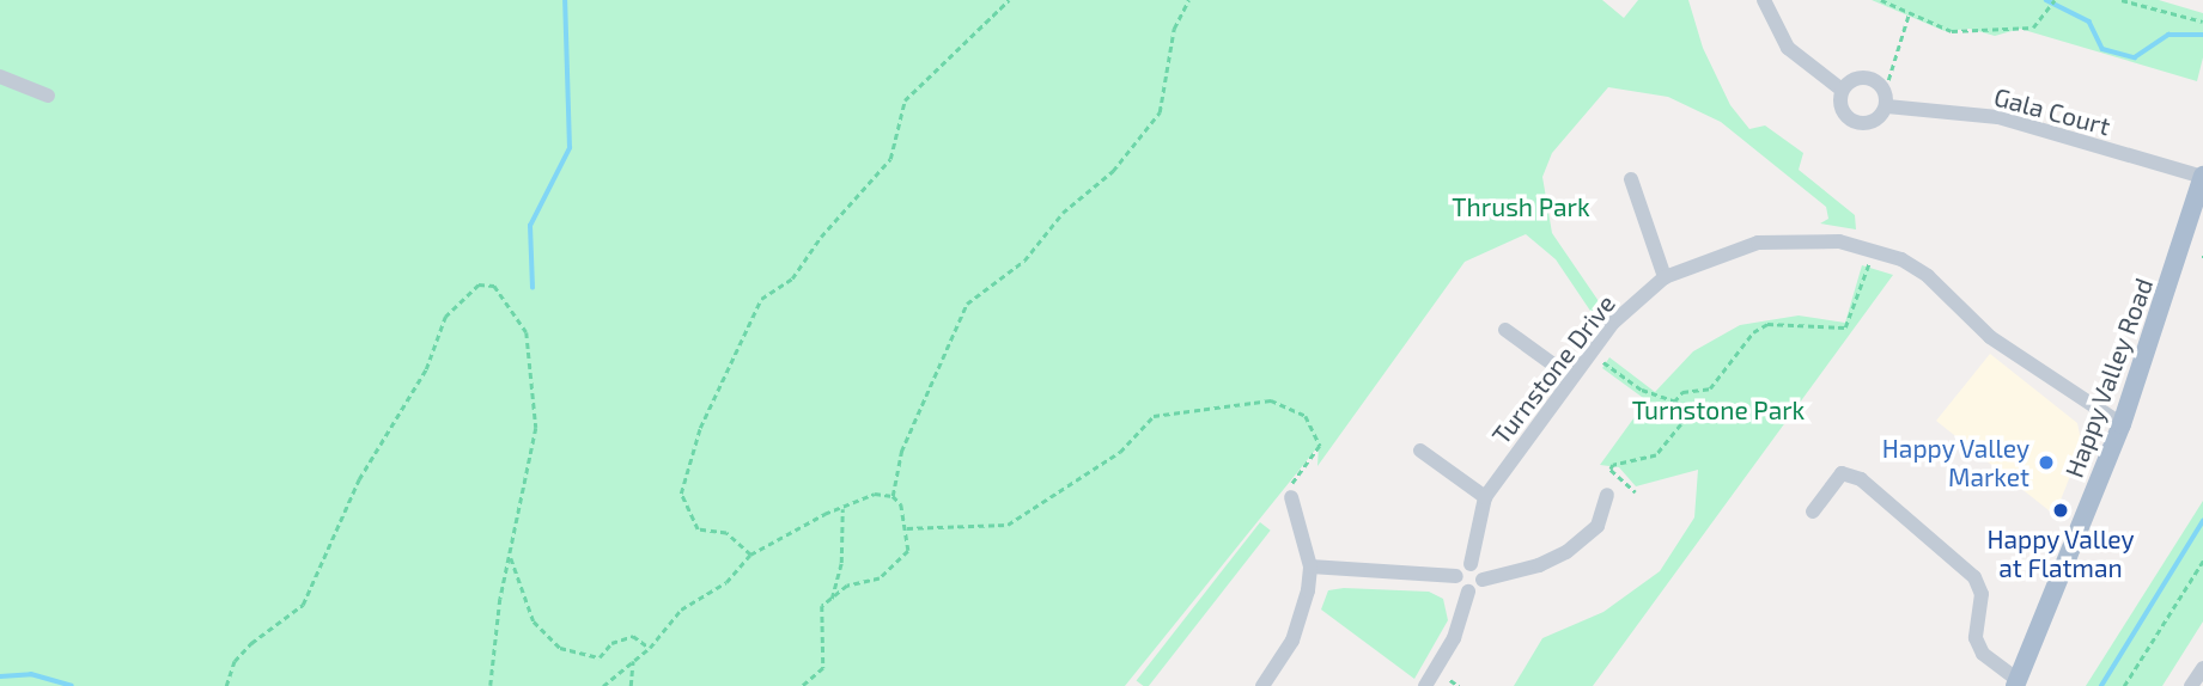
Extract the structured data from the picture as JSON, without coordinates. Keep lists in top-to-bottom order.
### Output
{
  "streets": {
    "main road": ["Happy Valley Road"],
    "street": ["Gala Court", "Turnstone Drive"]
  },
  "crossings": [
    ["Gala Court", "Happy Valley Road"],
    ["Turnstone Drive", "Happy Valley Road"]
  ],
  "parks": ["Thrush Park", "Turnstone Park"],
  "places": ["Happy Valley Market", "Happy Valley at Flatman"]
}
